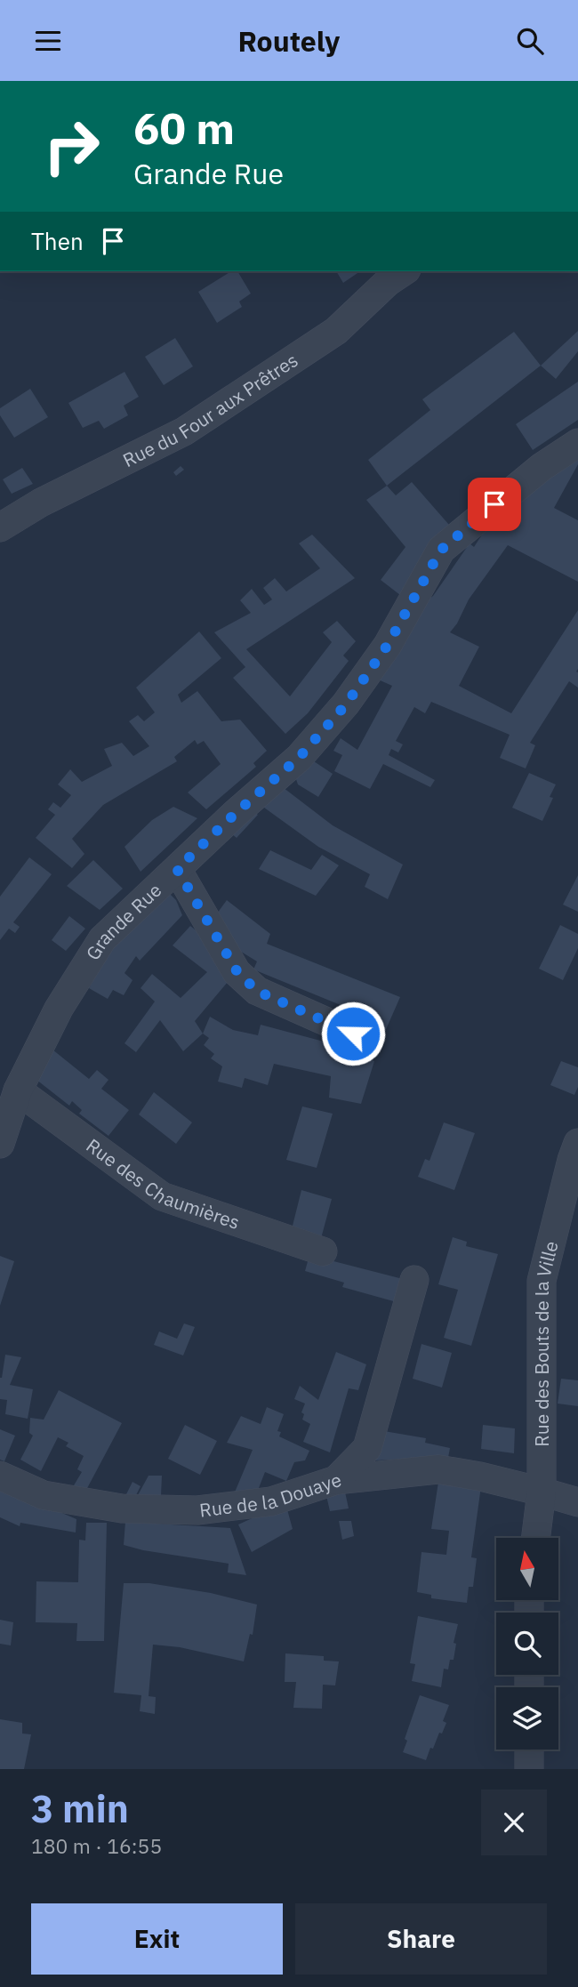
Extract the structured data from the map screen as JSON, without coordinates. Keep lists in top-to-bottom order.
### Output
{
  "streets": {
    "street": [
      "Rue du Four aux Prêtres",
      "Grande Rue",
      "Rue des Chaumières",
      "Rue des Bouts de la Ville",
      "Rue de la Douaye"
    ]
  },
  "crossings": [
    ["Grande Rue", "Rue des Chaumières"],
    ["Rue des Bouts de la Ville", "Rue de la Douaye"]
  ],
  "north": "top",
  "page": {
    "header": "Routely",
    "turn": ["60 m", "Grande Rue"],
    "then": "Then",
    "heading": ["3 min", "180 m · 16:55"],
    "buttons": ["Exit", "Share"]
  }
}
